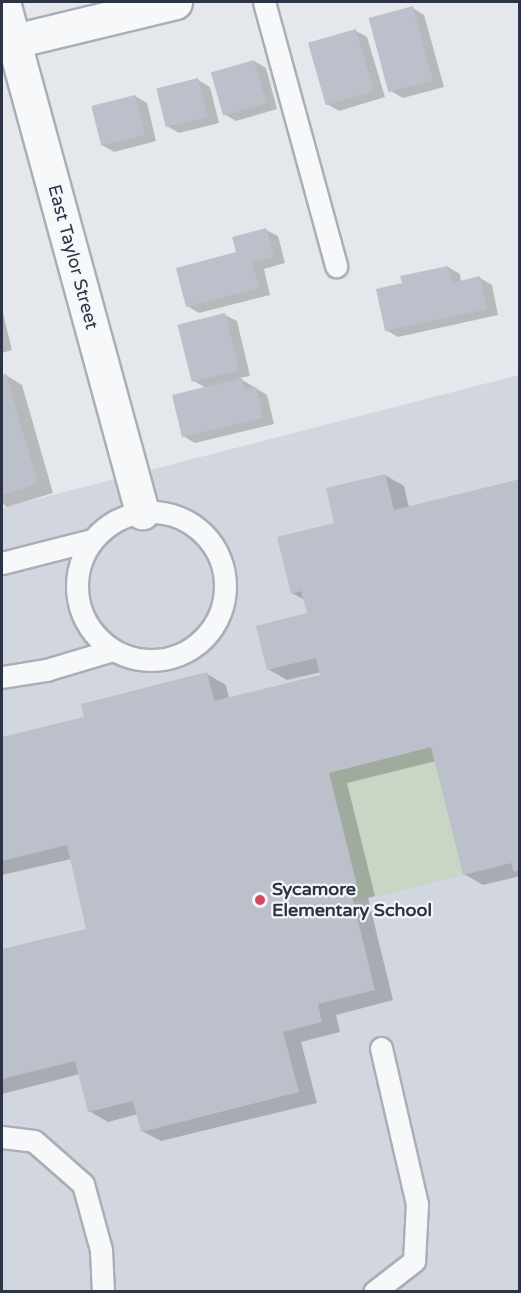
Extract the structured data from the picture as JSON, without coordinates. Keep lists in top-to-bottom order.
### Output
{
  "streets": {
    "street": ["East Taylor Street"]
  },
  "places": ["Sycamore Elementary School"]
}
